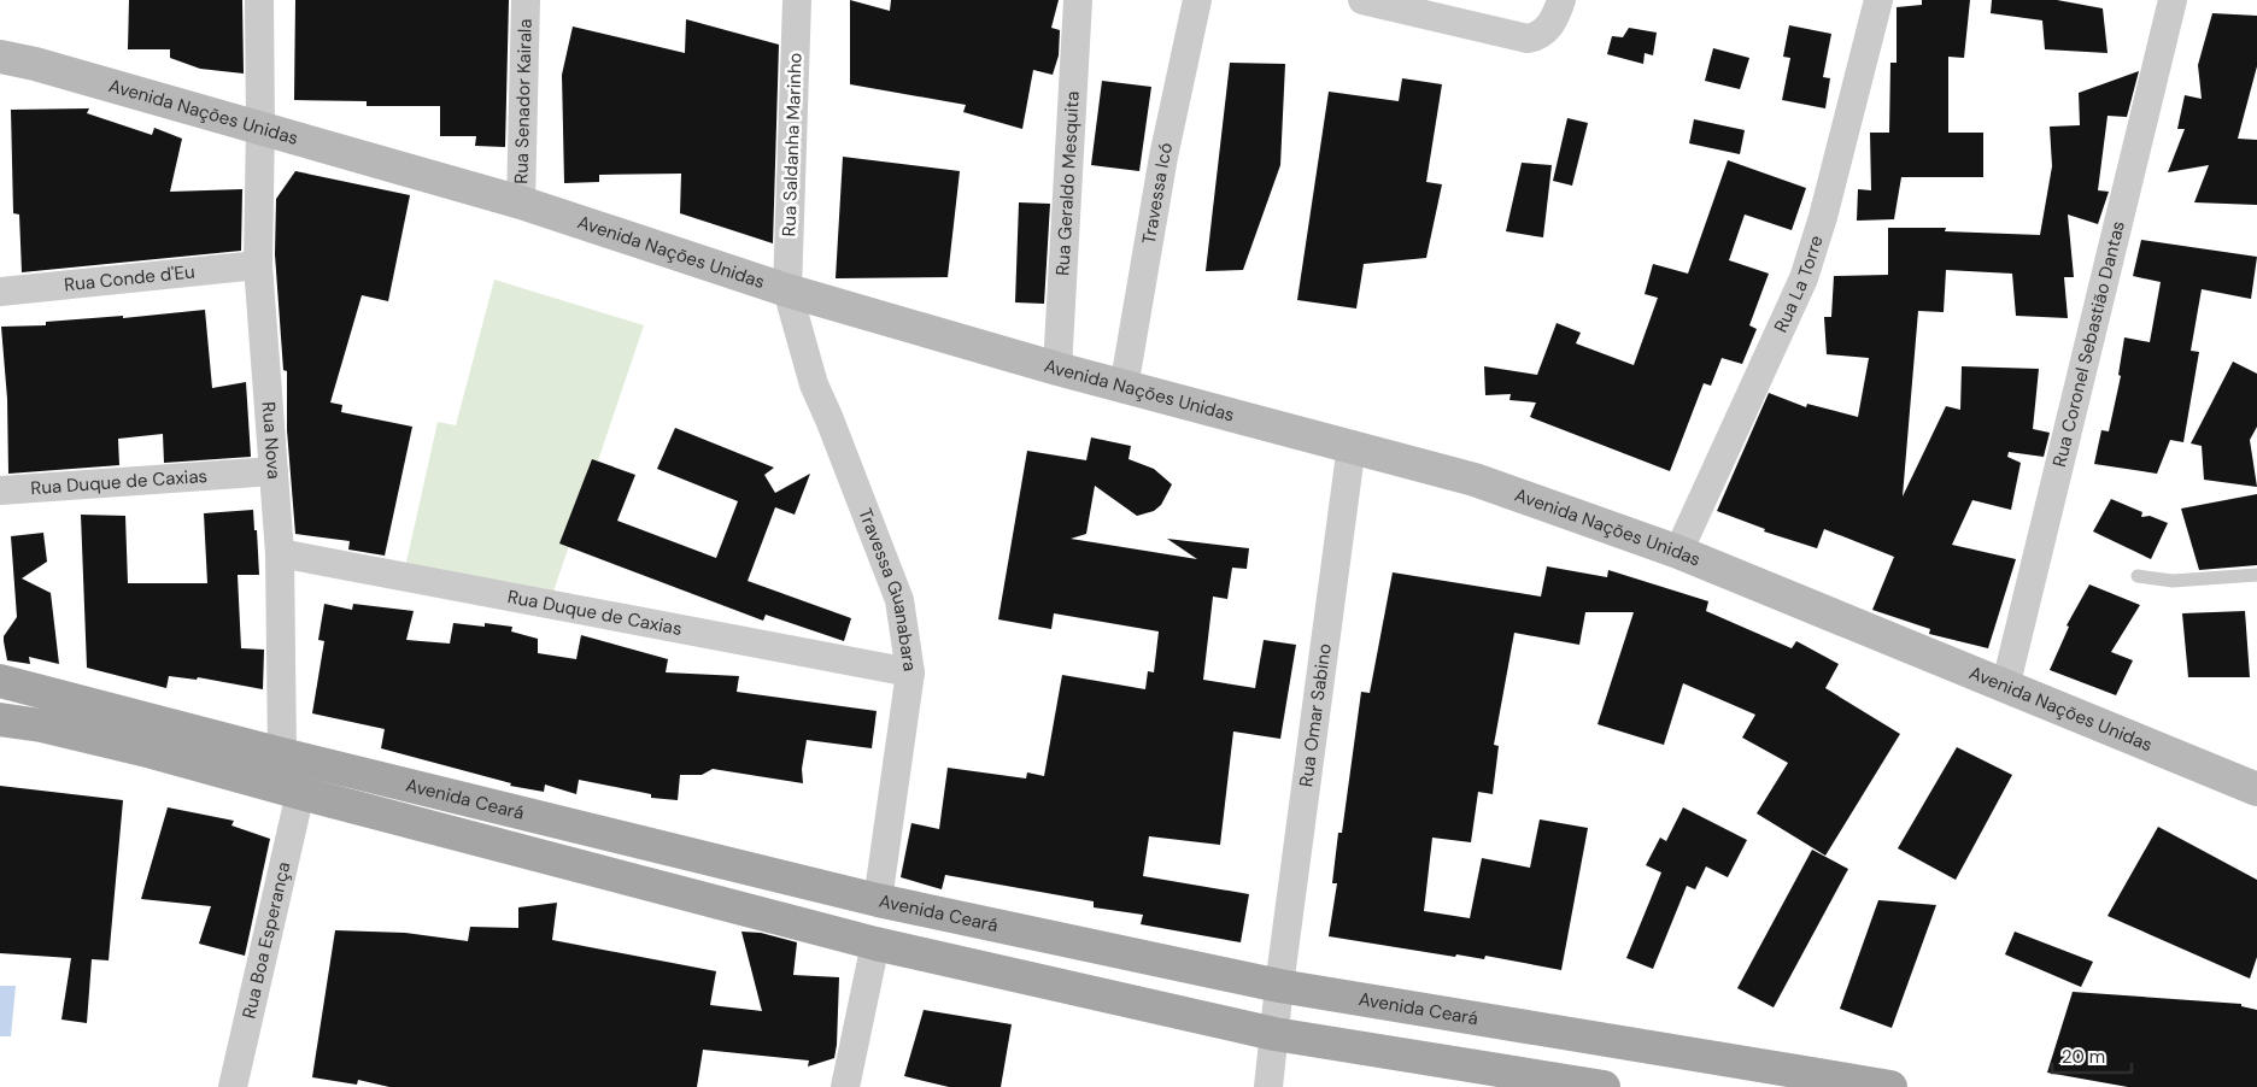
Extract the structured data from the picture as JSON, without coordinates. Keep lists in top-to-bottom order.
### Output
{
  "streets": {
    "main road": ["Avenida Ceará"],
    "street": [
      "Rua Senador Kairala",
      "Avenida Nações Unidas",
      "Rua Saldanha Marinho",
      "Rua Geraldo Mesquita",
      "Travessa Icó",
      "Rua Conde d'Eu",
      "Rua La Torre",
      "Rua Coronel Sebastião Dantas",
      "Rua Nova",
      "Rua Duque de Caxias",
      "Travessa Guanabara",
      "Rua Omar Sabino",
      "Rua Boa Esperança"
    ]
  },
  "crossings": [
    ["Rua Senador Kairala", "Avenida Nações Unidas"],
    ["Avenida Nações Unidas", "Rua Saldanha Marinho"],
    ["Avenida Nações Unidas", "Rua Geraldo Mesquita"],
    ["Avenida Nações Unidas", "Travessa Icó"],
    ["Avenida Nações Unidas", "Rua La Torre"],
    ["Avenida Nações Unidas", "Rua Coronel Sebastião Dantas"],
    ["Avenida Nações Unidas", "Rua Nova"],
    ["Avenida Nações Unidas", "Travessa Guanabara"],
    ["Avenida Nações Unidas", "Rua Omar Sabino"],
    ["Rua Saldanha Marinho", "Travessa Guanabara"],
    ["Rua Conde d'Eu", "Rua Nova"],
    ["Rua Nova", "Rua Duque de Caxias"],
    ["Rua Nova", "Avenida Ceará"],
    ["Rua Duque de Caxias", "Travessa Guanabara"],
    ["Travessa Guanabara", "Avenida Ceará"],
    ["Rua Omar Sabino", "Avenida Ceará"],
    ["Avenida Ceará", "Rua Boa Esperança"]
  ],
  "scale_bar": "20 m"
}
